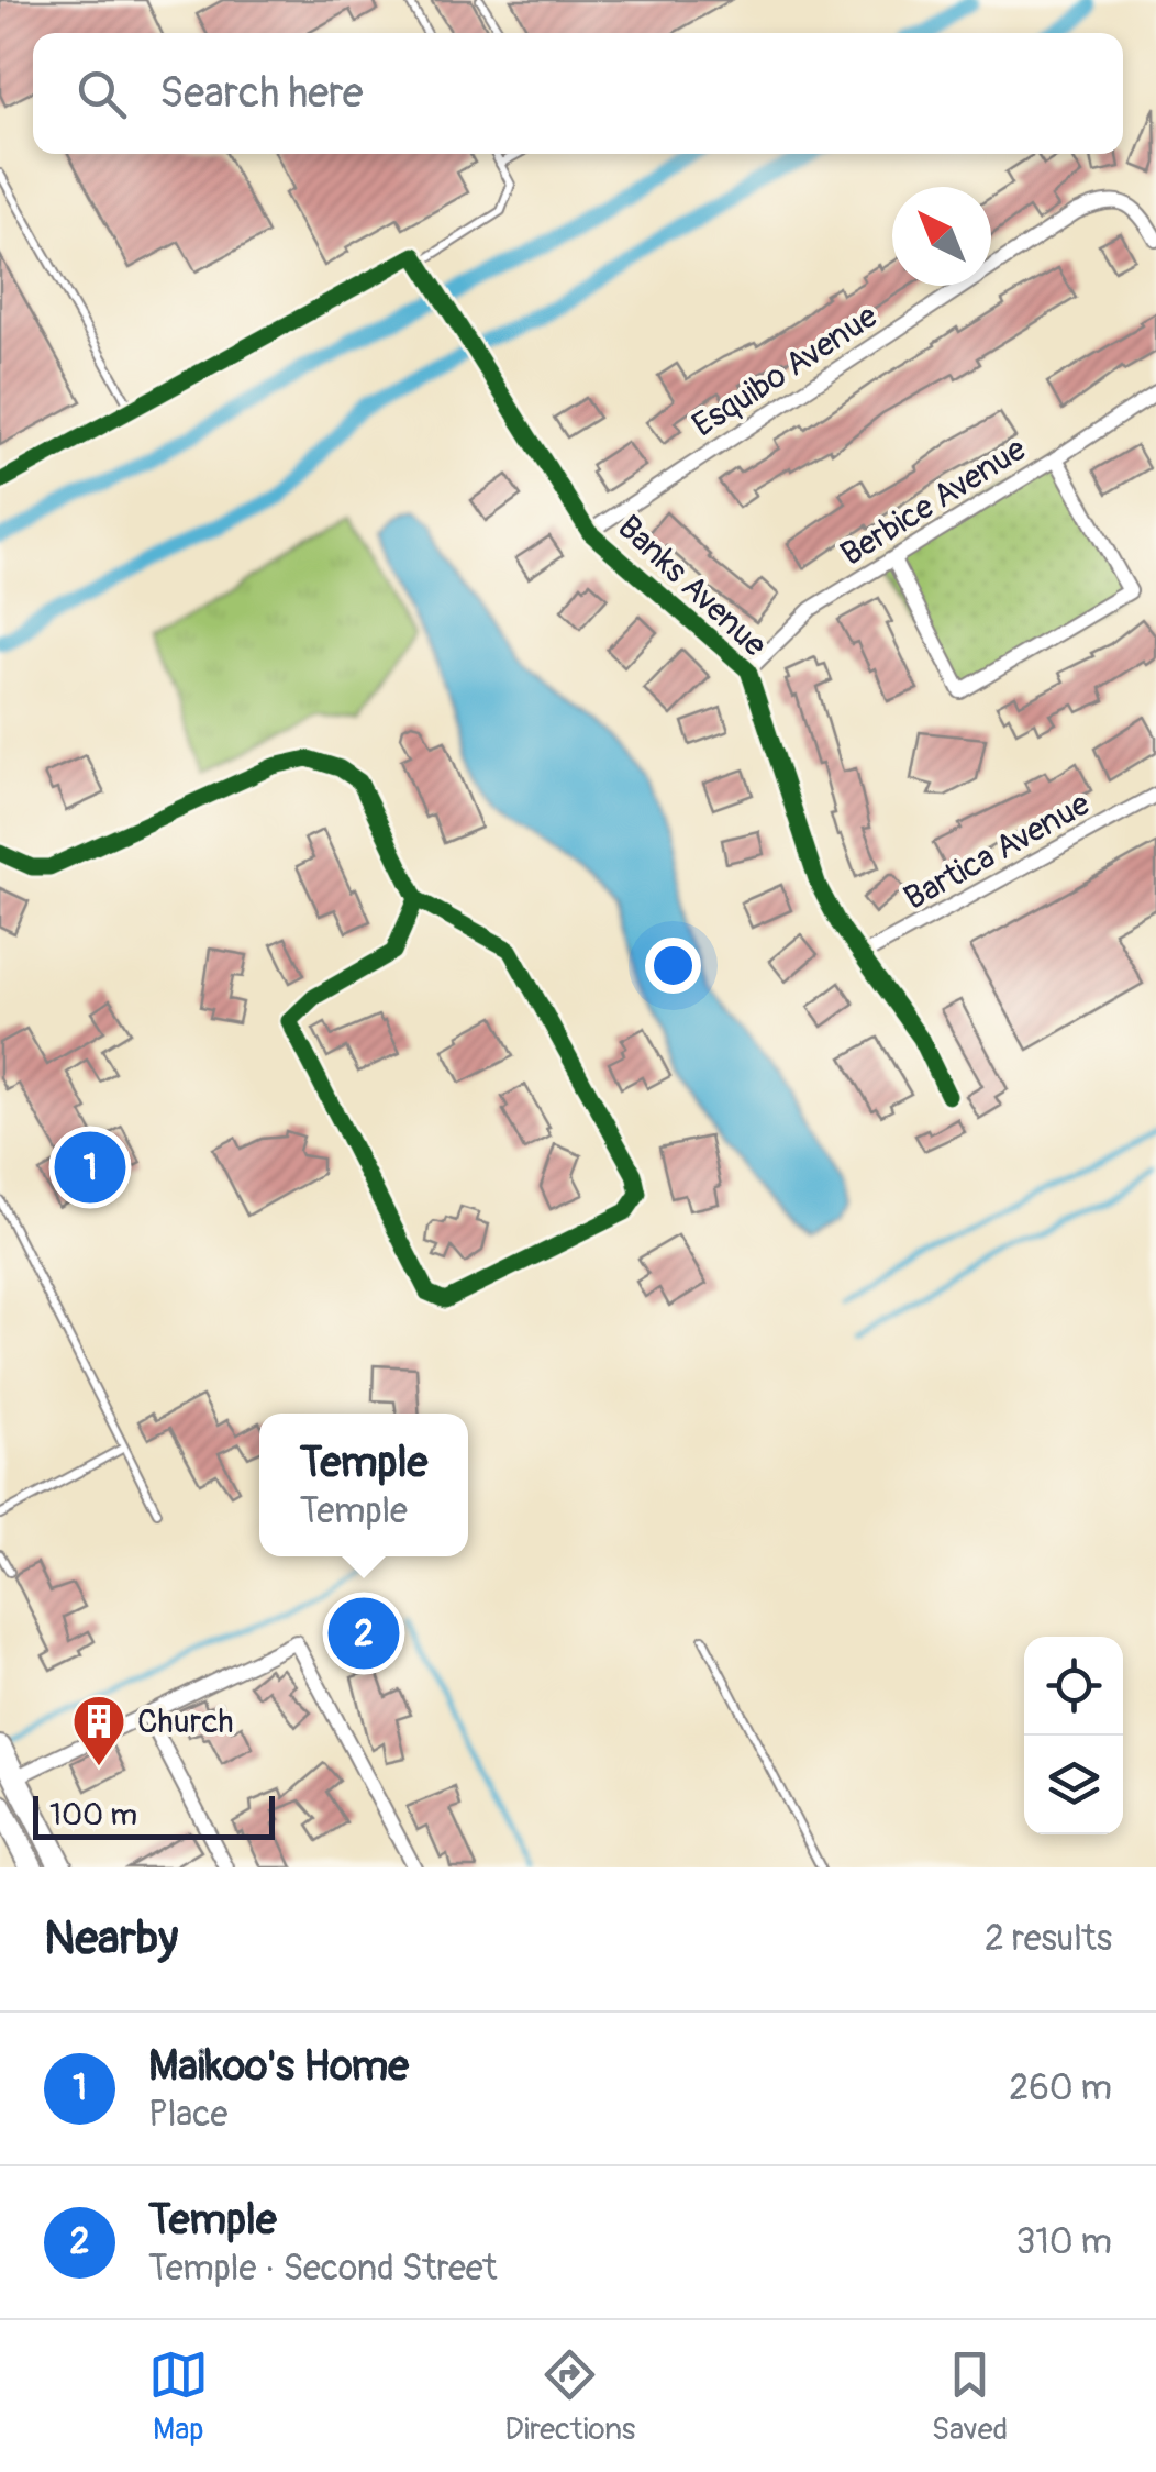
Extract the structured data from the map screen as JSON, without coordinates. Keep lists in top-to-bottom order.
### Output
{
  "streets": {
    "street": [
      "Esquibo Avenue",
      "Berbice Avenue",
      "Banks Avenue",
      "Bartica Avenue"
    ]
  },
  "crossings": [
    ["Esquibo Avenue", "Banks Avenue"],
    ["Berbice Avenue", "Banks Avenue"],
    ["Banks Avenue", "Bartica Avenue"]
  ],
  "places": {
    "building": ["Church"]
  },
  "scale_bar": "100 m",
  "north": "top left",
  "page": {
    "search": "Search here",
    "pins": ["1", "2"],
    "popup": ["Temple", "Temple"],
    "scale": "100 m",
    "heading": ["Nearby", "2 results"],
    "list": [
      {
        "mark": "1",
        "name": "Maikoo's Home",
        "note": "Place",
        "value": "260 m"
      },
      {
        "mark": "2",
        "name": "Temple",
        "note": "Temple · Second Street",
        "value": "310 m"
      }
    ],
    "nav": ["Map", "Directions", "Saved"]
  }
}
